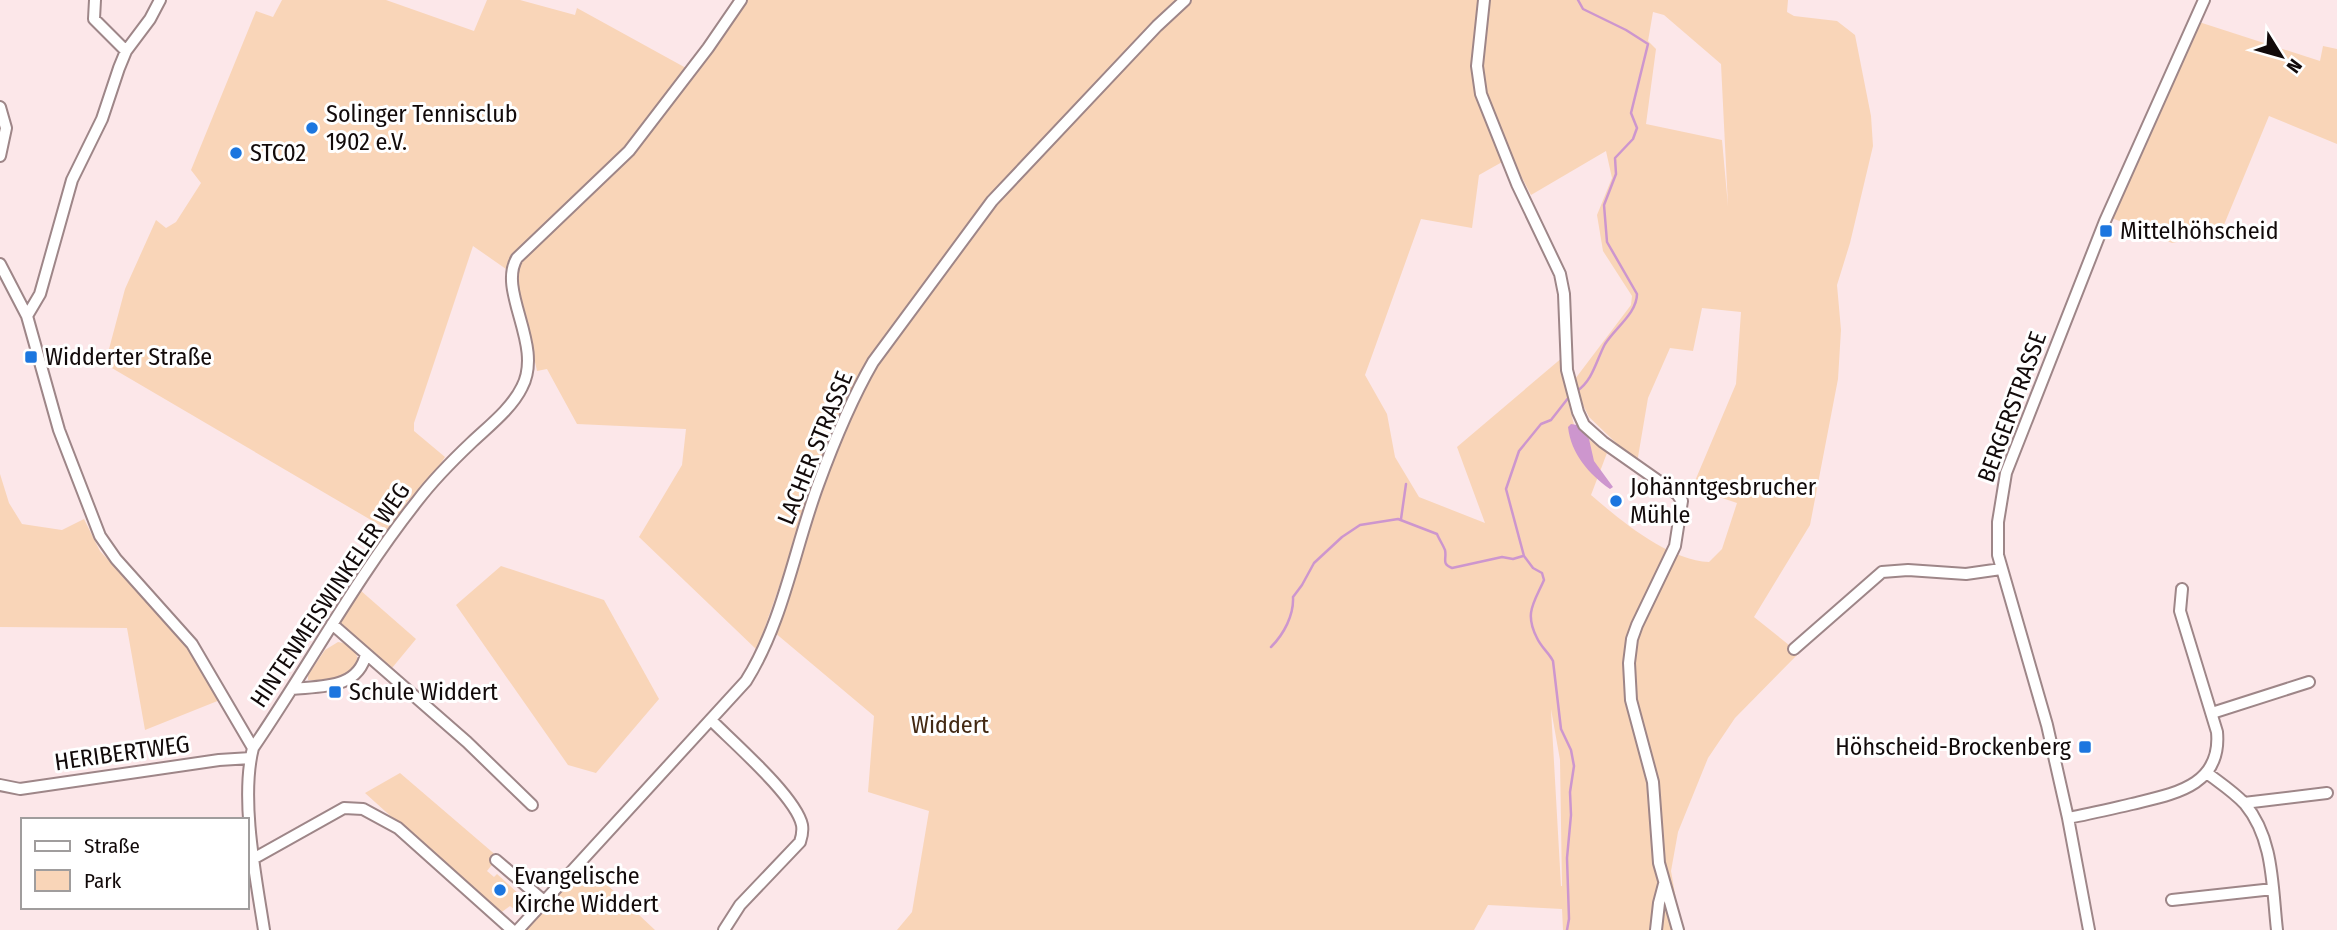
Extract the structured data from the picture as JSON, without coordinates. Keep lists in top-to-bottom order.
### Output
{
  "streets": {
    "street": [
      "BERGERSTRASSE",
      "LACHER STRASSE",
      "HINTENMEISWINKELER WEG",
      "HERIBERTWEG"
    ]
  },
  "crossings": [
    ["HINTENMEISWINKELER WEG", "HERIBERTWEG"]
  ],
  "parks": ["Widdert"],
  "places": {
    "other": [
      "Solinger Tennisclub 1902 e.V.",
      "STC02",
      "Johänntgesbrucher Mühle",
      "Evangelische Kirche Widdert"
    ],
    "transit": [
      "Mittelhöhscheid",
      "Widderter Straße",
      "Schule Widdert",
      "Höhscheid-Brockenberg"
    ]
  },
  "legend": ["Straße", "Park"],
  "north": "bottom right"
}
